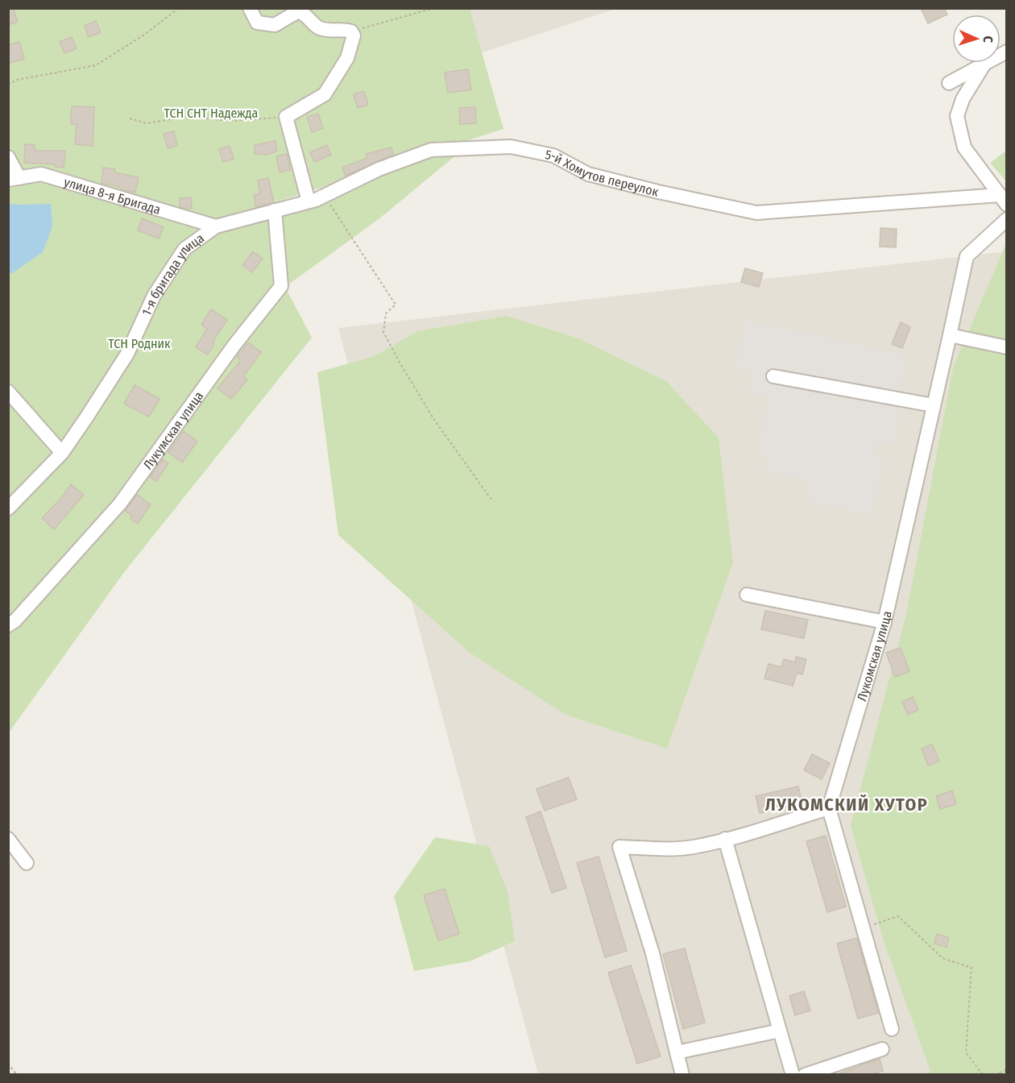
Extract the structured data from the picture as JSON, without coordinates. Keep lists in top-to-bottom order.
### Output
{
  "streets": {
    "street": [
      "5-й Хомутов переулок",
      "улица 8-я Бригада",
      "1-я бригада улица",
      "Лукумская улица",
      "Лукомская улица"
    ]
  },
  "crossings": [
    ["5-й Хомутов переулок", "улица 8-я Бригада"],
    ["5-й Хомутов переулок", "1-я бригада улица"],
    ["5-й Хомутов переулок", "Лукумская улица"],
    ["улица 8-я Бригада", "1-я бригада улица"]
  ],
  "districts": ["ЛУКОМСКИЙ ХУТОР"],
  "parks": ["ТСН СНТ Надежда", "ТСН Родник"],
  "north": "right"
}
